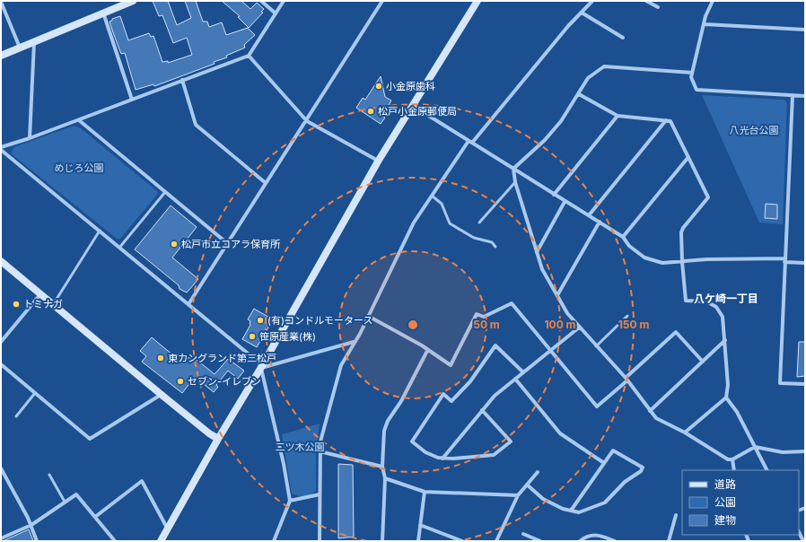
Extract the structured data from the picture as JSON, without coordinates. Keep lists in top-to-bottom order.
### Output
{
  "districts": ["八ケ崎一丁目"],
  "parks": ["八光台公園", "めじろ公園", "二ツ木公園"],
  "places": [
    "小金原歯科",
    "松戸小金原郵便局",
    "松戸市立コアラ保育所",
    "トミナガ",
    "(有)コンドルモータース",
    "笹原産業(株)",
    "東カングランド第三松戸",
    "セブン-イレブン"
  ],
  "legend": ["道路", "公園", "建物"],
  "rings": ["50 m", "100 m", "150 m"]
}
